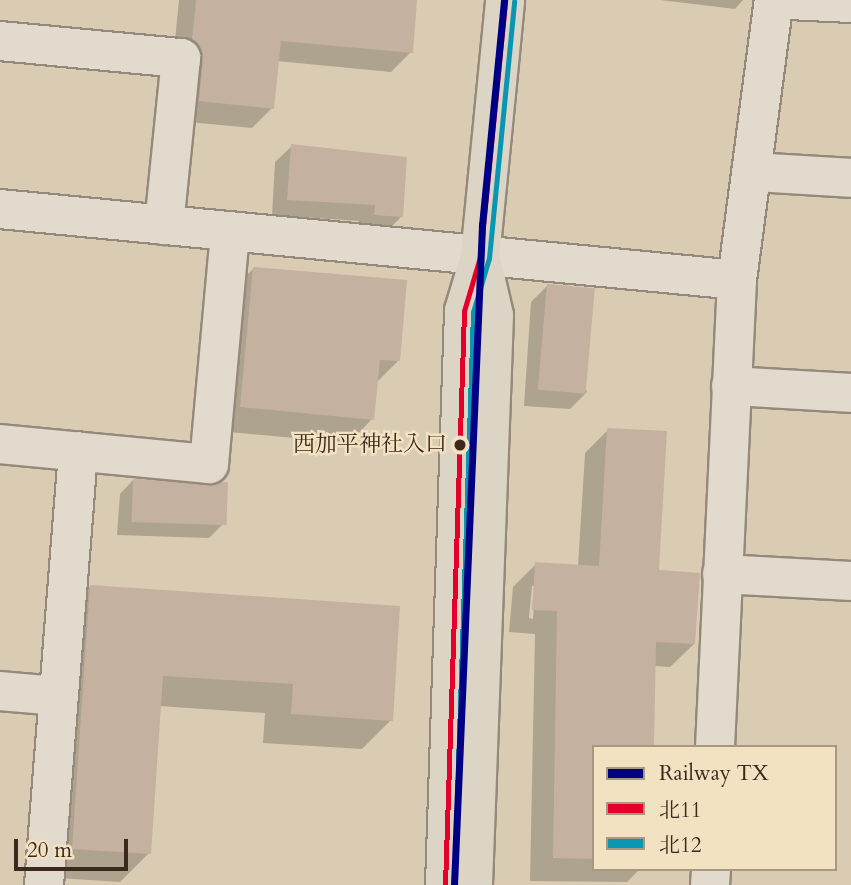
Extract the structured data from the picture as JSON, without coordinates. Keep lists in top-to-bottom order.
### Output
{
  "places": ["西加平神社入口"],
  "lines": ["rail line TX", "transit line 北11", "transit line 北12"],
  "legend": ["Railway TX", "北11", "北12"],
  "scale_bar": "20 m"
}
